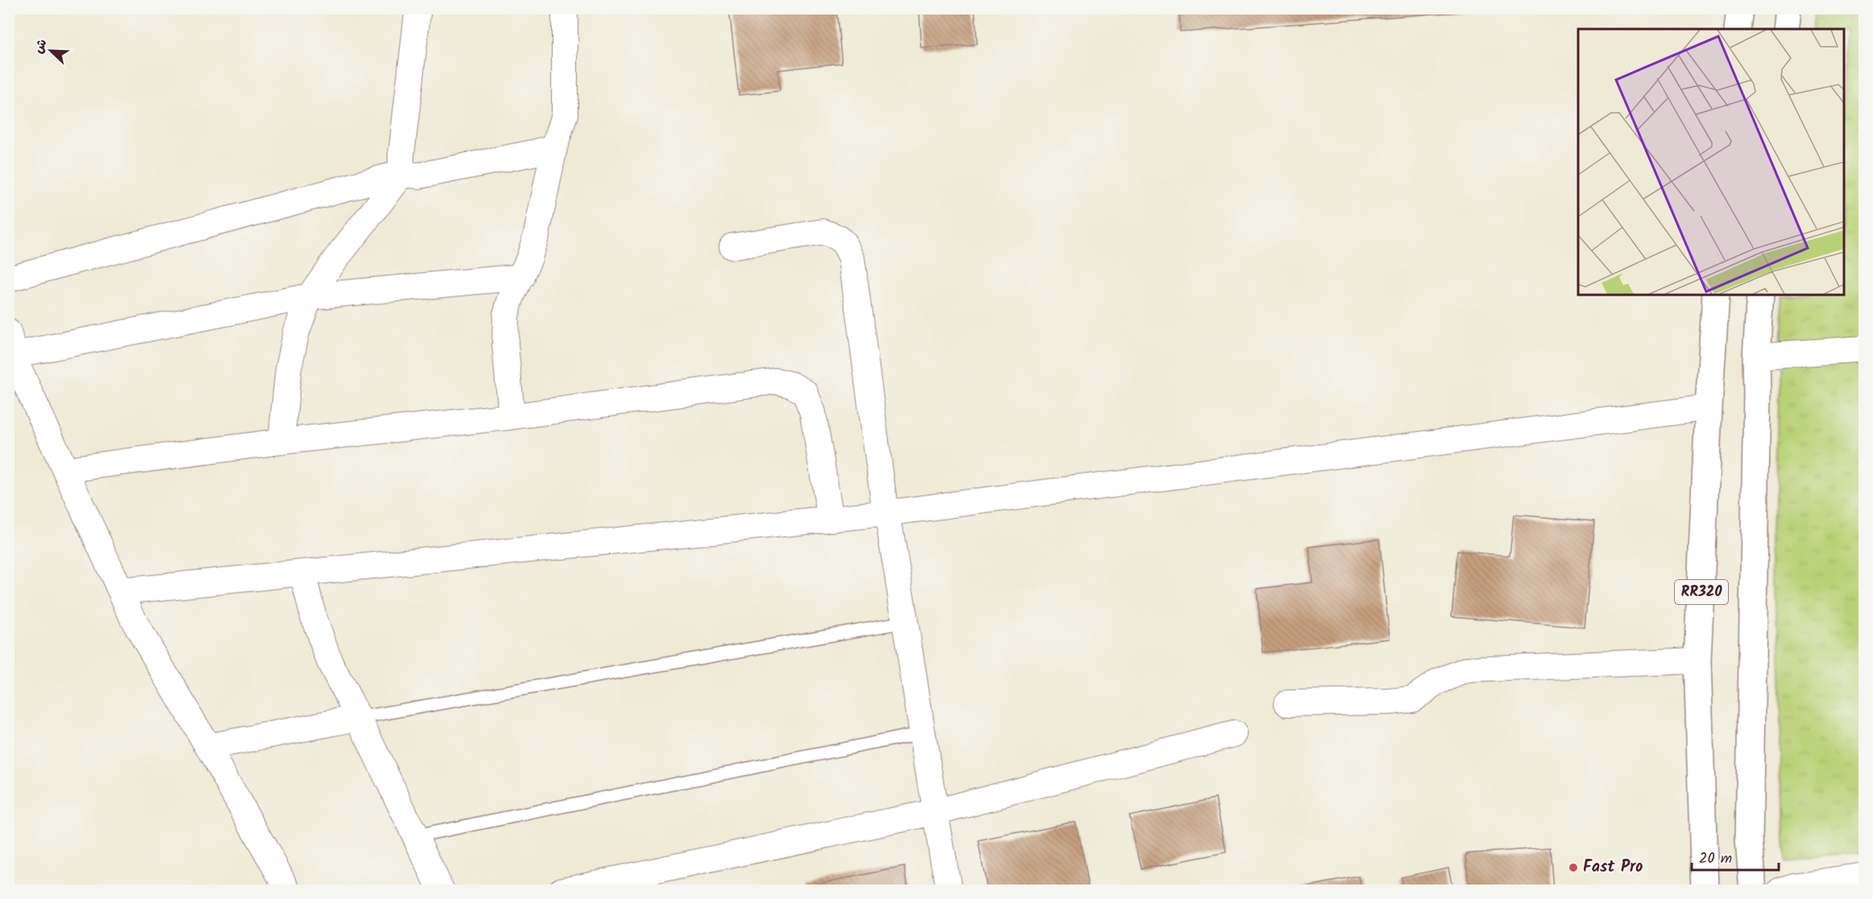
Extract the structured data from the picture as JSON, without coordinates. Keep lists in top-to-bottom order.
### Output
{
  "streets": {
    "main road": ["RR320"]
  },
  "places": ["Fast Pro"],
  "scale_bar": "20 m",
  "north": "top left"
}
